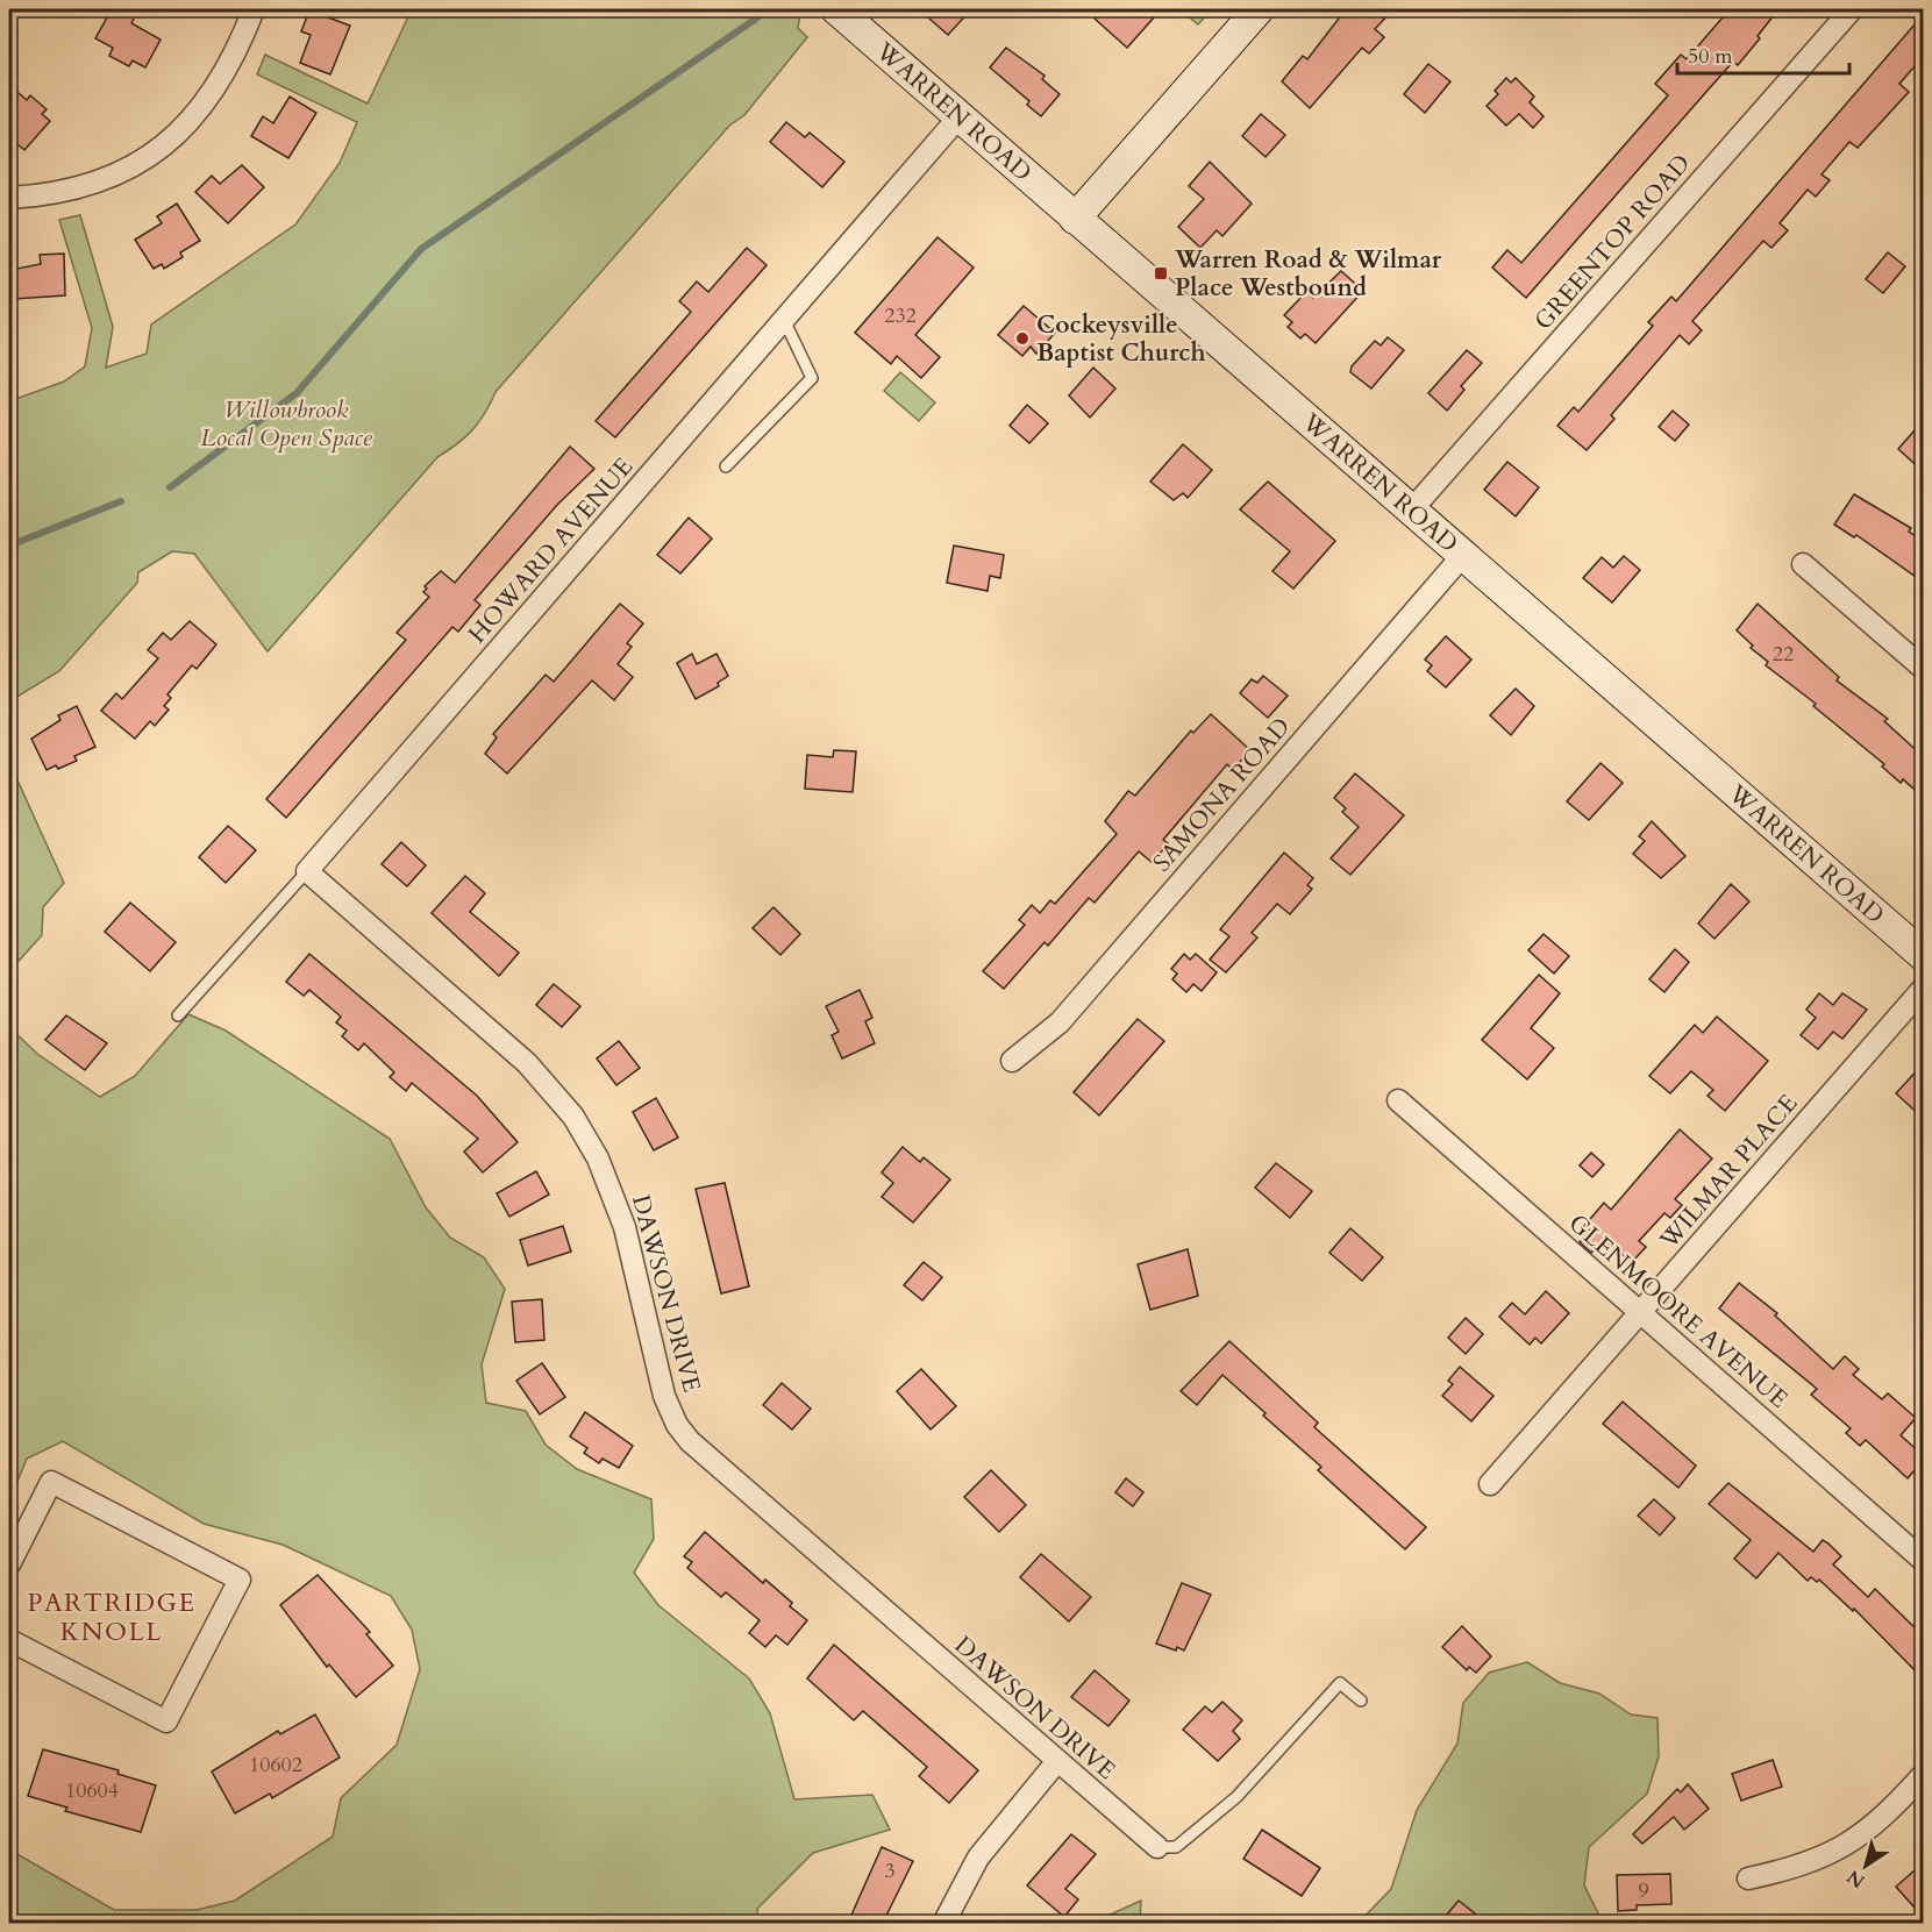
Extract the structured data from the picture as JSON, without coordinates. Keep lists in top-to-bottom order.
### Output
{
  "streets": {
    "street": [
      "WARREN ROAD",
      "GREENTOP ROAD",
      "HOWARD AVENUE",
      "SAMONA ROAD",
      "WILMAR PLACE",
      "DAWSON DRIVE",
      "GLENMOORE AVENUE"
    ]
  },
  "crossings": [
    ["WARREN ROAD", "GREENTOP ROAD"],
    ["WARREN ROAD", "HOWARD AVENUE"],
    ["WARREN ROAD", "SAMONA ROAD"],
    ["HOWARD AVENUE", "DAWSON DRIVE"],
    ["WILMAR PLACE", "GLENMOORE AVENUE"]
  ],
  "districts": ["PARTRIDGE KNOLL"],
  "parks": ["Willowbrook Local Open Space"],
  "places": {
    "transit": ["Warren Road & Wilmar Place Westbound"],
    "other": ["Cockeysville Baptist Church"]
  },
  "house_numbers": [
    "232",
    "22",
    "10602",
    "10604",
    "3",
    "9"
  ],
  "scale_bar": "50 m",
  "north": "bottom left"
}
